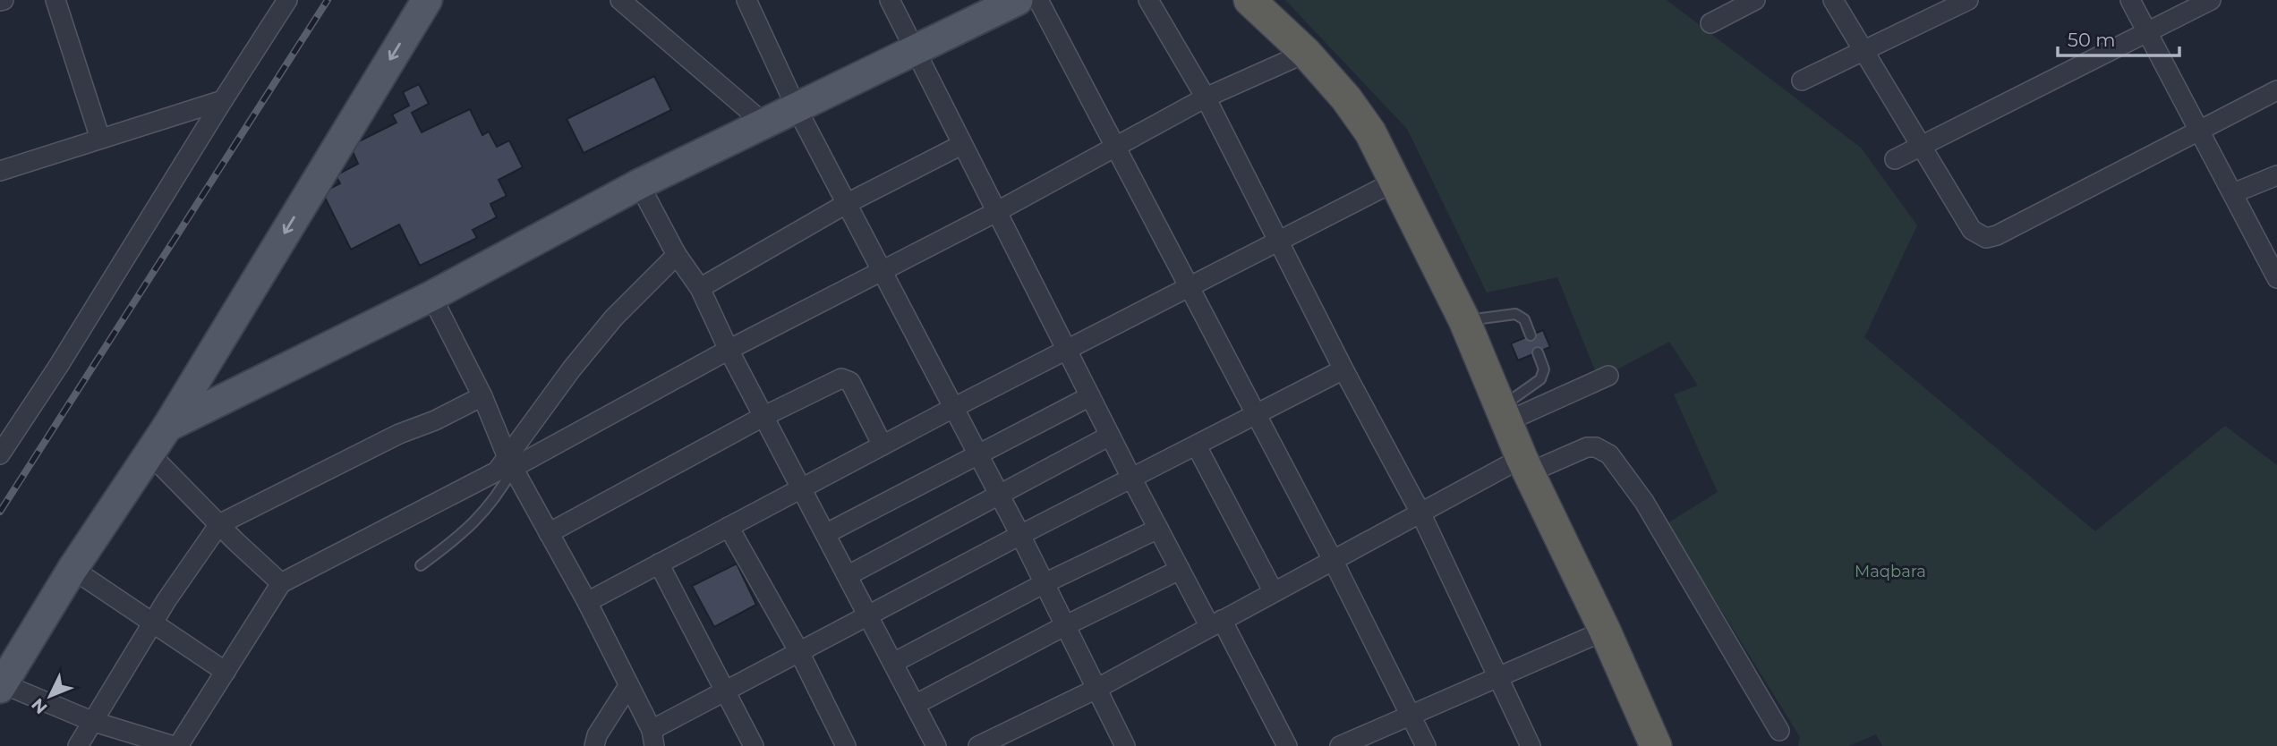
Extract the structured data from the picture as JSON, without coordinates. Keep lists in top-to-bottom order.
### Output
{
  "parks": ["Maqbara"],
  "scale_bar": "50 m",
  "north": "bottom left"
}
